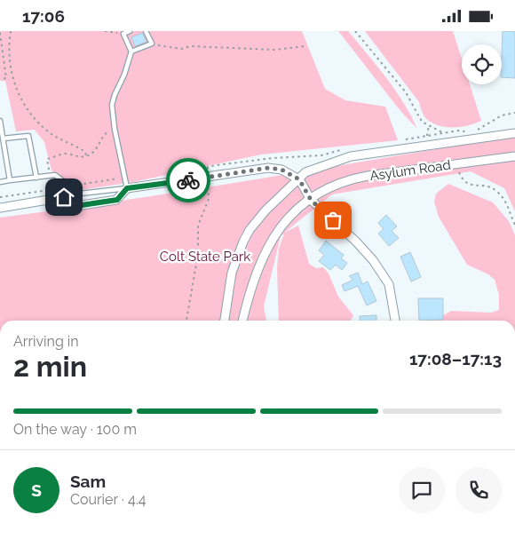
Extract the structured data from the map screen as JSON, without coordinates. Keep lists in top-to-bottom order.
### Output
{
  "streets": {
    "street": ["Asylum Road"]
  },
  "parks": ["Colt State Park"],
  "page": {
    "status": "17:06",
    "heading": ["2 min", "Arriving in", "17:08–17:13"],
    "panel": ["Sam", "Courier · 4.4"],
    "bar": "On the way · 100 m",
    "round": "S"
  }
}
